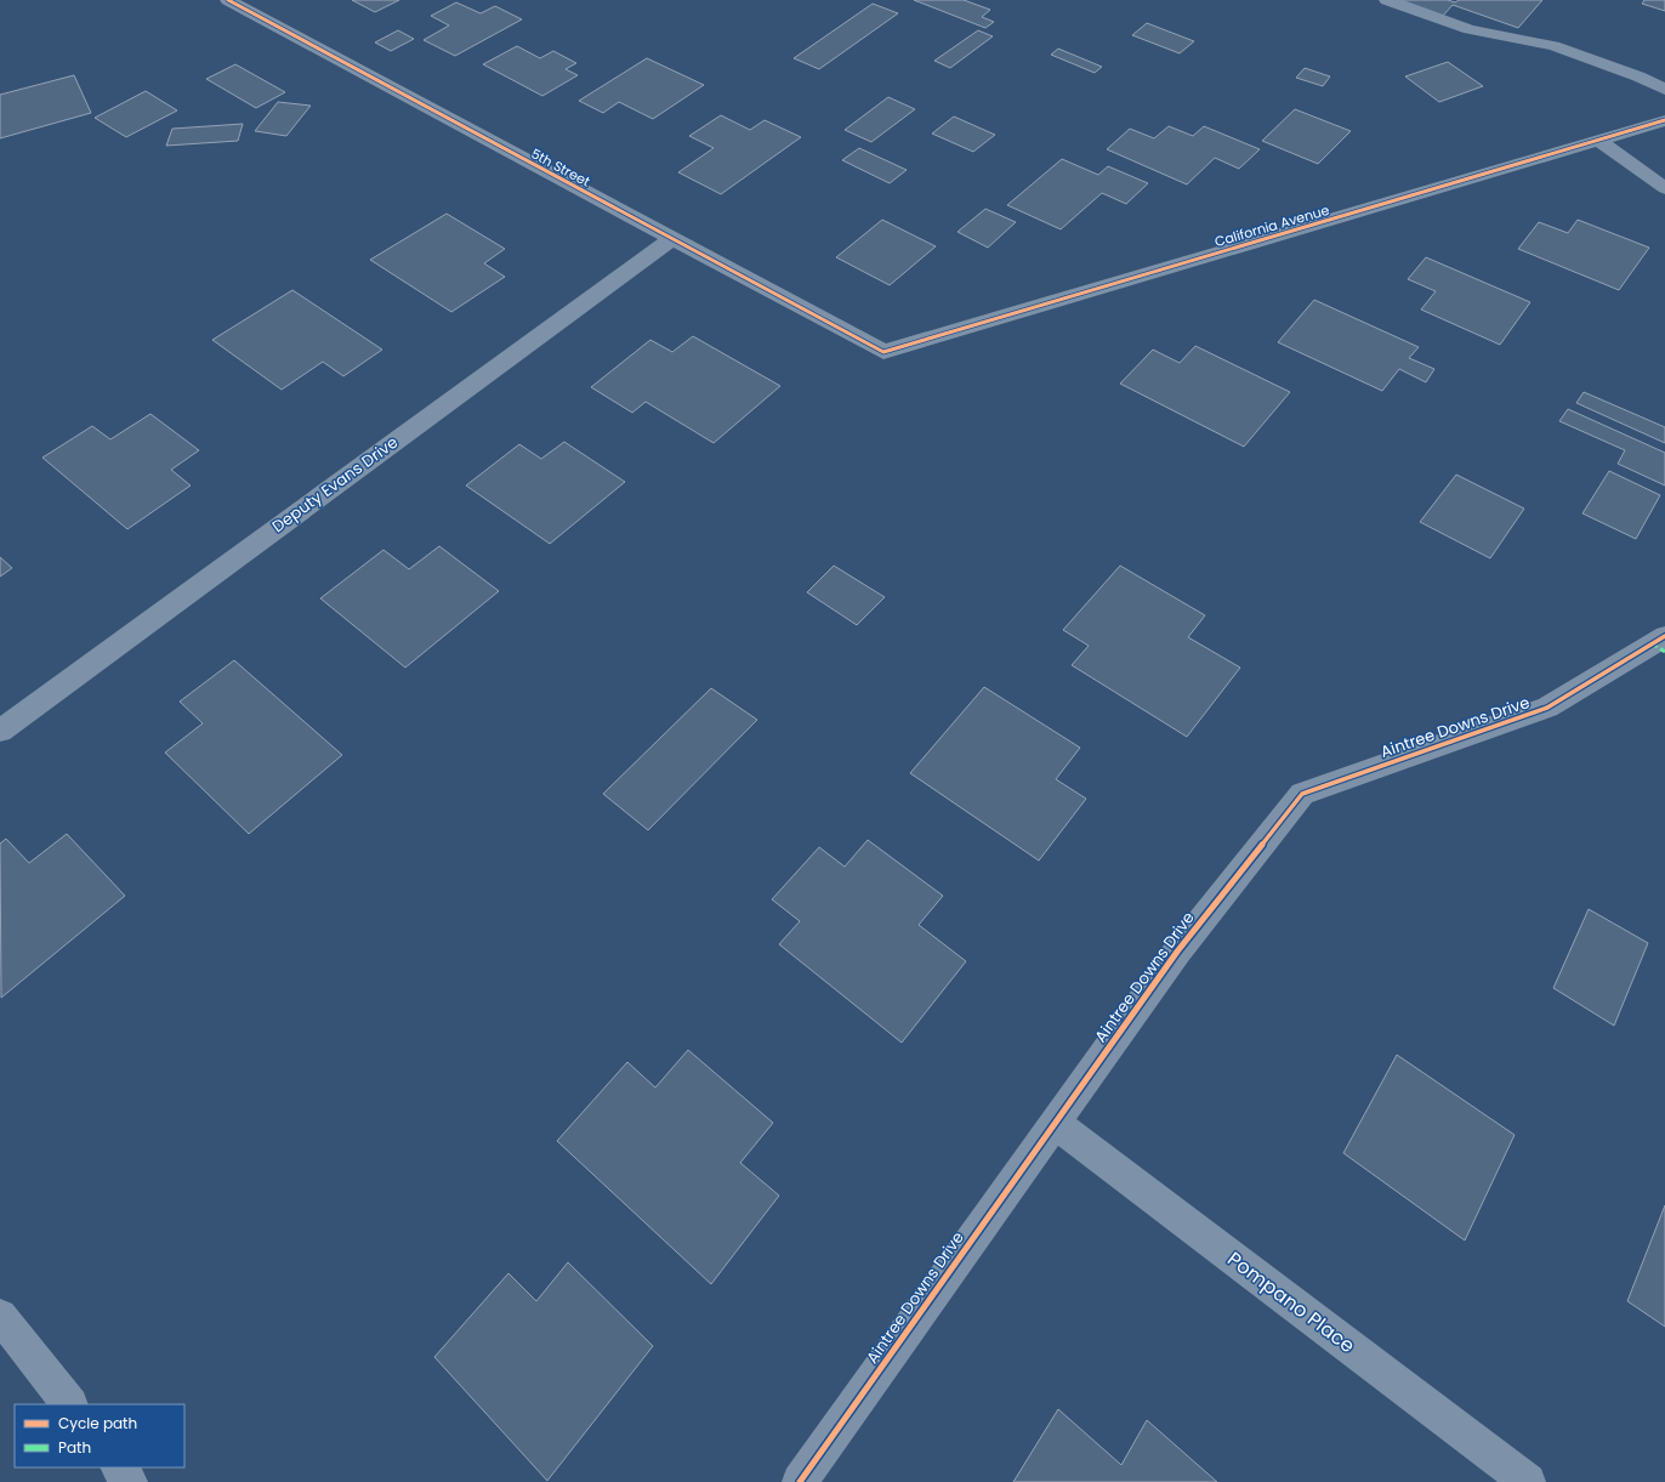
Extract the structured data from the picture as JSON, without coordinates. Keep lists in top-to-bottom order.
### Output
{
  "streets": {
    "street": [
      "5th Street",
      "California Avenue",
      "Deputy Evans Drive",
      "Aintree Downs Drive",
      "Pompano Place"
    ]
  },
  "crossings": [
    ["5th Street", "California Avenue"],
    ["5th Street", "Deputy Evans Drive"],
    ["Aintree Downs Drive", "Pompano Place"]
  ],
  "legend": ["Cycle path", "Path"]
}
